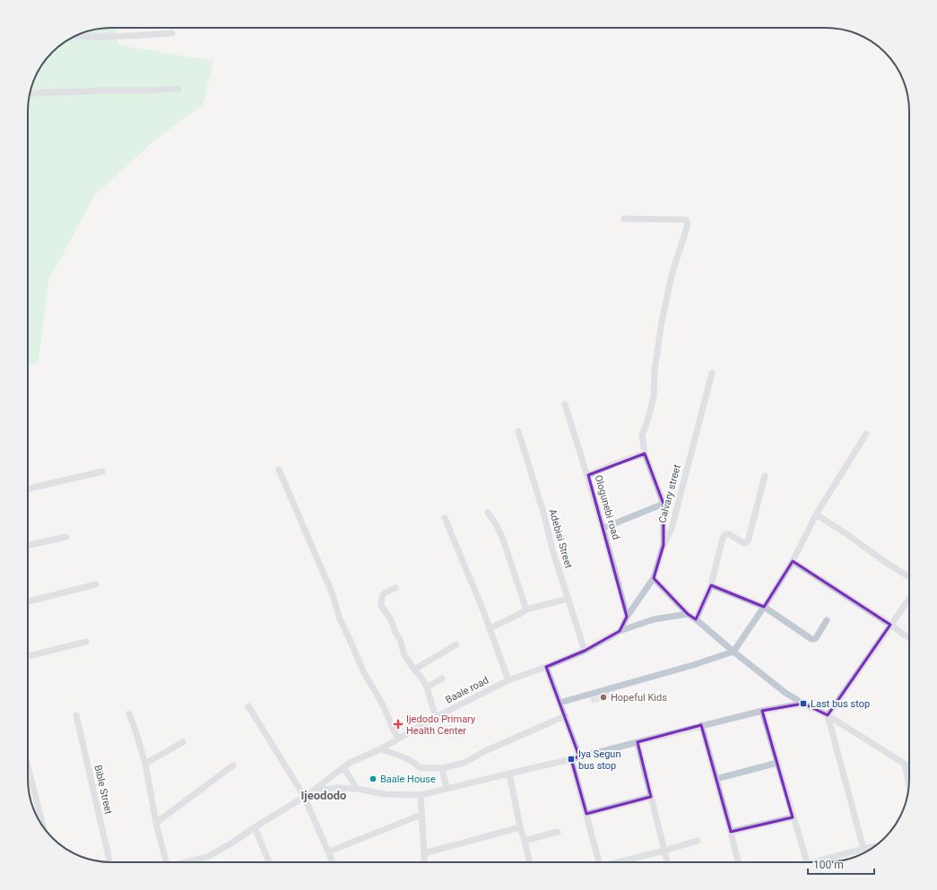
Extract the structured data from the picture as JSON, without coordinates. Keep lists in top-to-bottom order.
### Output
{
  "streets": {
    "street": [
      "Calvary street",
      "Ologunebi road",
      "Adebisi Street",
      "Baale road",
      "Bible Street"
    ]
  },
  "crossings": [
    ["Calvary street", "Ologunebi road"],
    ["Calvary street", "Baale road"],
    ["Adebisi Street", "Baale road"]
  ],
  "districts": ["Ijeododo"],
  "places": {
    "other": ["Hopeful Kids", "Baale House"],
    "transit": ["Last bus stop", "Iya Segun bus stop"],
    "health": ["Ijedodo Primary Health Center"]
  },
  "scale_bar": "100 m"
}
